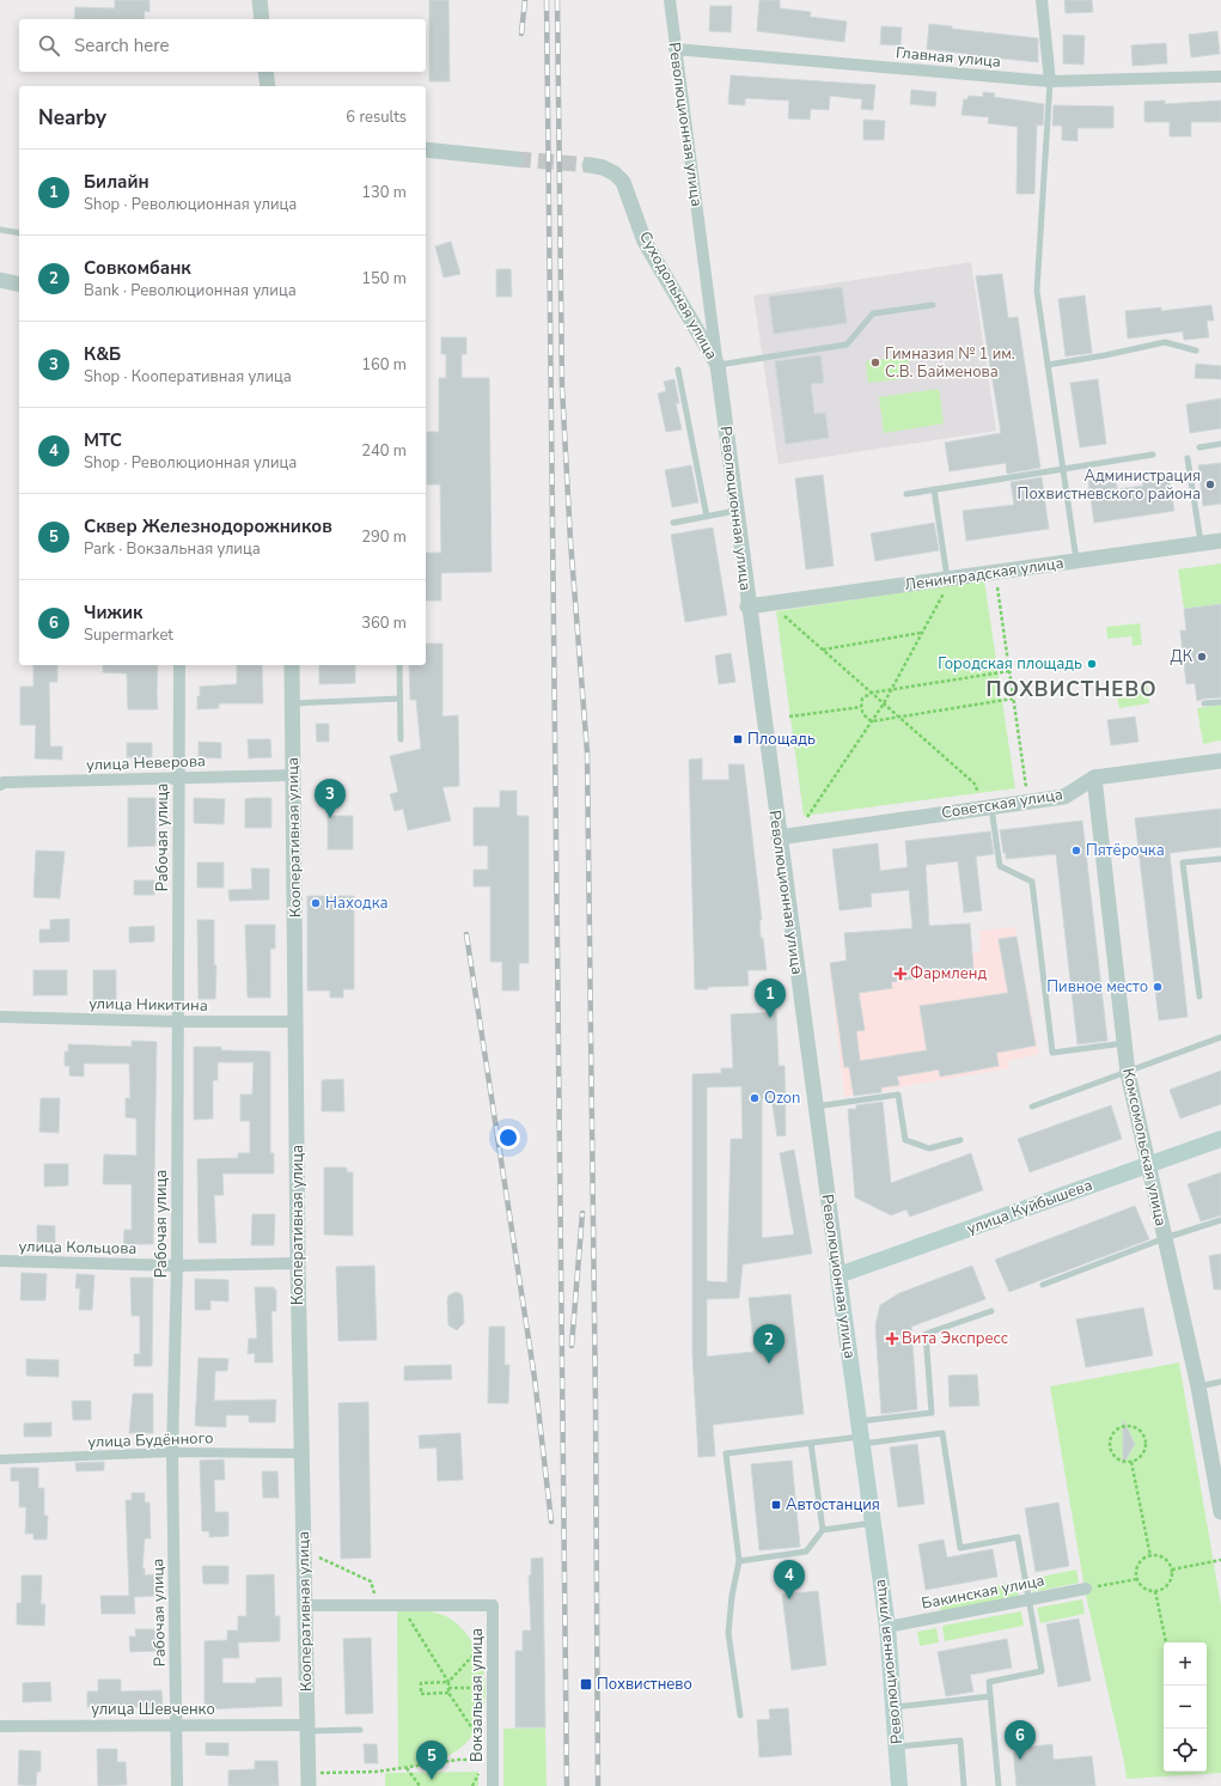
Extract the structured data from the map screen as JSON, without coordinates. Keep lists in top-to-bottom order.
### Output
{
  "streets": {
    "main road": ["Революционная улица", "улица Куйбышева"],
    "street": [
      "Главная улица",
      "Суходольная улица",
      "Ленинградская улица",
      "улица Неверова",
      "Советская улица",
      "Рабочая улица",
      "Кооперативная улица",
      "улица Никитина",
      "Комсомольская улица",
      "улица Кольцова",
      "улица Будённого",
      "Бакинская улица",
      "Вокзальная улица",
      "улица Шевченко"
    ]
  },
  "crossings": [
    ["Главная улица", "Революционная улица"],
    ["Революционная улица", "Суходольная улица"],
    ["Революционная улица", "Ленинградская улица"],
    ["Революционная улица", "Советская улица"],
    ["Революционная улица", "улица Куйбышева"],
    ["Революционная улица", "Бакинская улица"],
    ["улица Неверова", "Рабочая улица"],
    ["улица Неверова", "Кооперативная улица"],
    ["Советская улица", "Комсомольская улица"],
    ["Рабочая улица", "улица Никитина"],
    ["Рабочая улица", "улица Кольцова"],
    ["Рабочая улица", "улица Будённого"],
    ["Рабочая улица", "улица Шевченко"],
    ["Кооперативная улица", "улица Никитина"],
    ["Кооперативная улица", "улица Кольцова"],
    ["Кооперативная улица", "улица Будённого"],
    ["Кооперативная улица", "улица Шевченко"],
    ["Комсомольская улица", "улица Куйбышева"]
  ],
  "districts": ["ПОХВИСТНЕВО"],
  "places": {
    "other": [
      "Гимназия № 1 им. С.В. Байменова",
      "Администрация Похвистневского района",
      "ДК",
      "Городская площадь",
      "Пятёрочка",
      "Находка",
      "Пивное место",
      "Ozon"
    ],
    "transit": ["Площадь", "Автостанция", "Похвистнево"],
    "health": ["Фармленд", "Вита Экспресс"]
  },
  "page": {
    "search": "Search here",
    "heading": ["Nearby", "6 results"],
    "list": [
      {
        "mark": "1",
        "name": "Билайн",
        "note": "Shop · Революционная улица",
        "value": "130 m"
      },
      {
        "mark": "2",
        "name": "Совкомбанк",
        "note": "Bank · Революционная улица",
        "value": "150 m"
      },
      {
        "mark": "3",
        "name": "К&Б",
        "note": "Shop · Кооперативная улица",
        "value": "160 m"
      },
      {
        "mark": "4",
        "name": "МТС",
        "note": "Shop · Революционная улица",
        "value": "240 m"
      },
      {
        "mark": "5",
        "name": "Сквер Железнодорожников",
        "note": "Park · Вокзальная улица",
        "value": "290 m"
      },
      {
        "mark": "6",
        "name": "Чижик",
        "note": "Supermarket",
        "value": "360 m"
      }
    ],
    "pins": [
      "3",
      "1",
      "2",
      "4",
      "6",
      "5"
    ],
    "map_buttons": ["+", "−"]
  }
}
